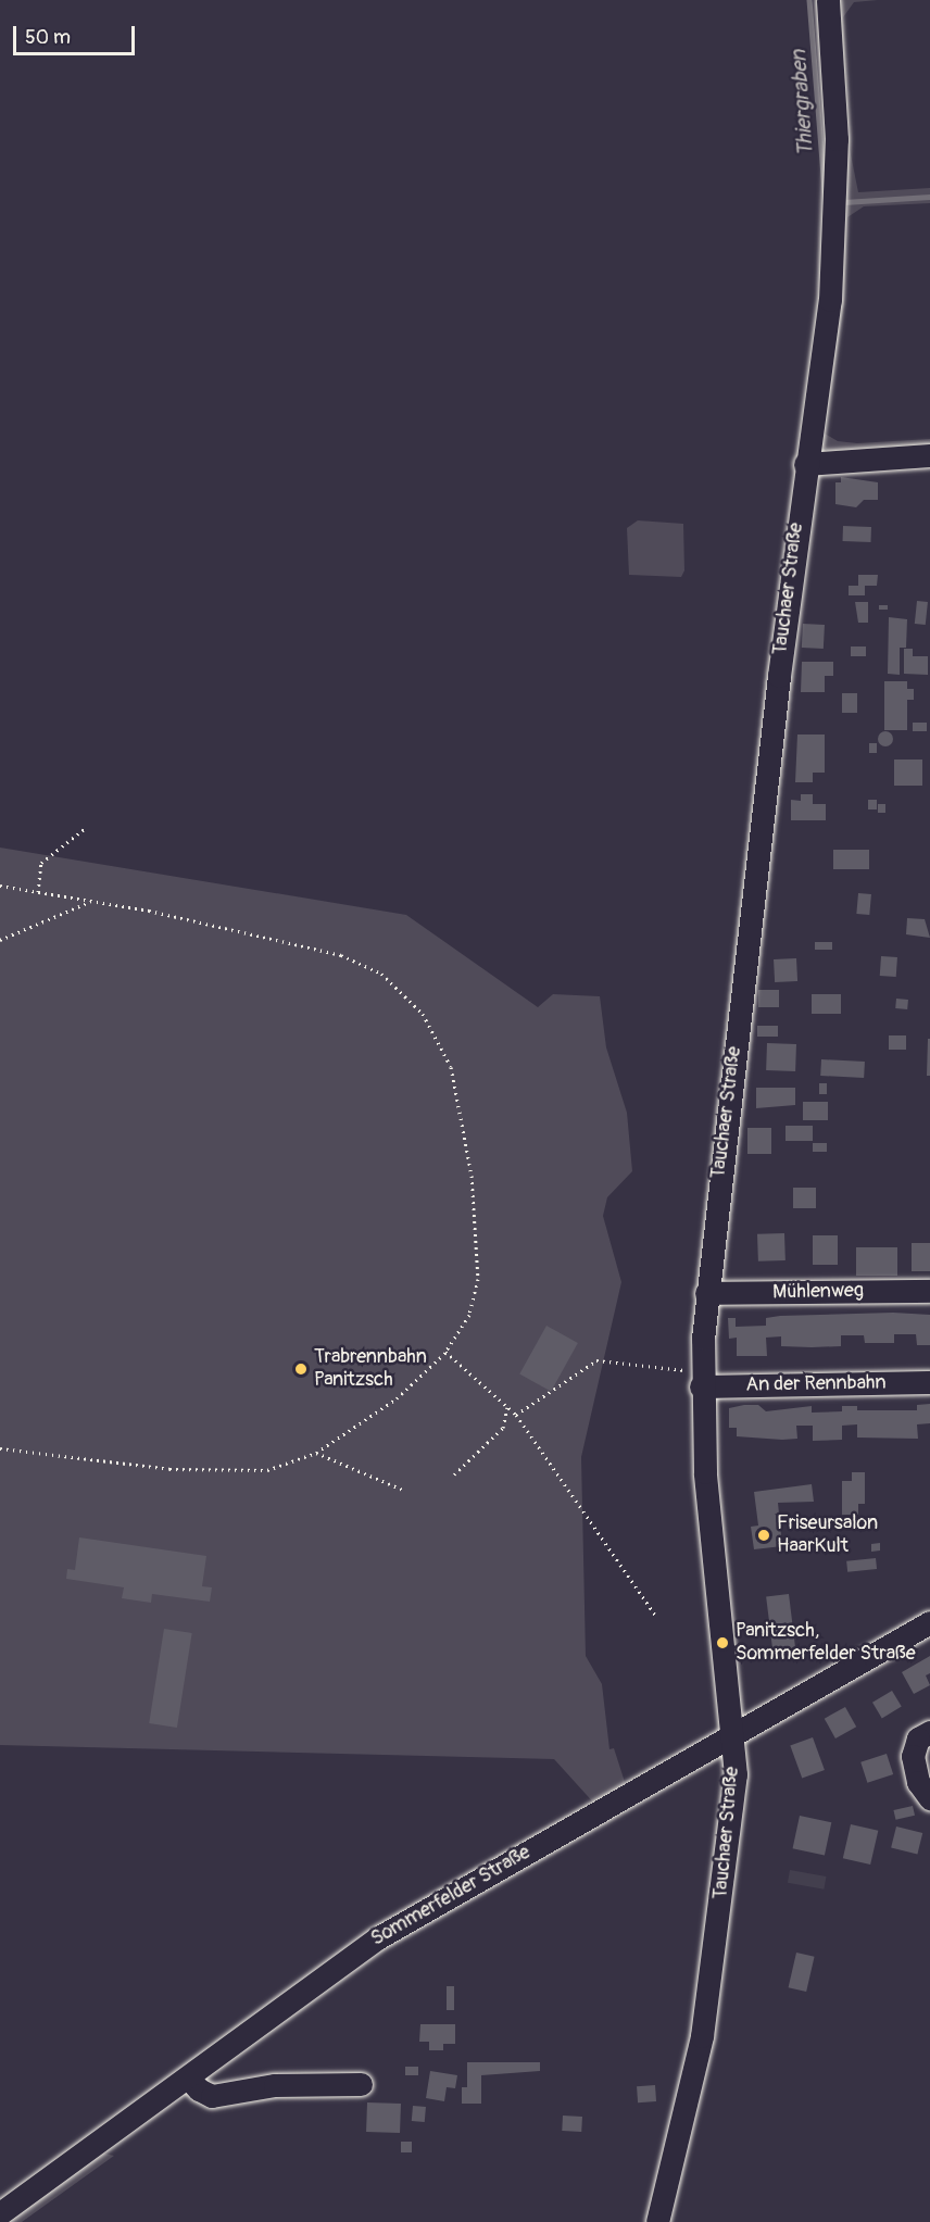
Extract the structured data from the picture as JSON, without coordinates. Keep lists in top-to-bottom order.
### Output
{
  "streets": {
    "street": [
      "Tauchaer Straße",
      "Mühlenweg",
      "An der Rennbahn",
      "Sommerfelder Straße"
    ]
  },
  "crossings": [
    ["Tauchaer Straße", "Mühlenweg"],
    ["Tauchaer Straße", "An der Rennbahn"],
    ["Tauchaer Straße", "Sommerfelder Straße"]
  ],
  "water": ["Thiergraben"],
  "places": ["Trabrennbahn Panitzsch", "Friseursalon HaarKult", "Panitzsch, Sommerfelder Straße"],
  "scale_bar": "50 m"
}
